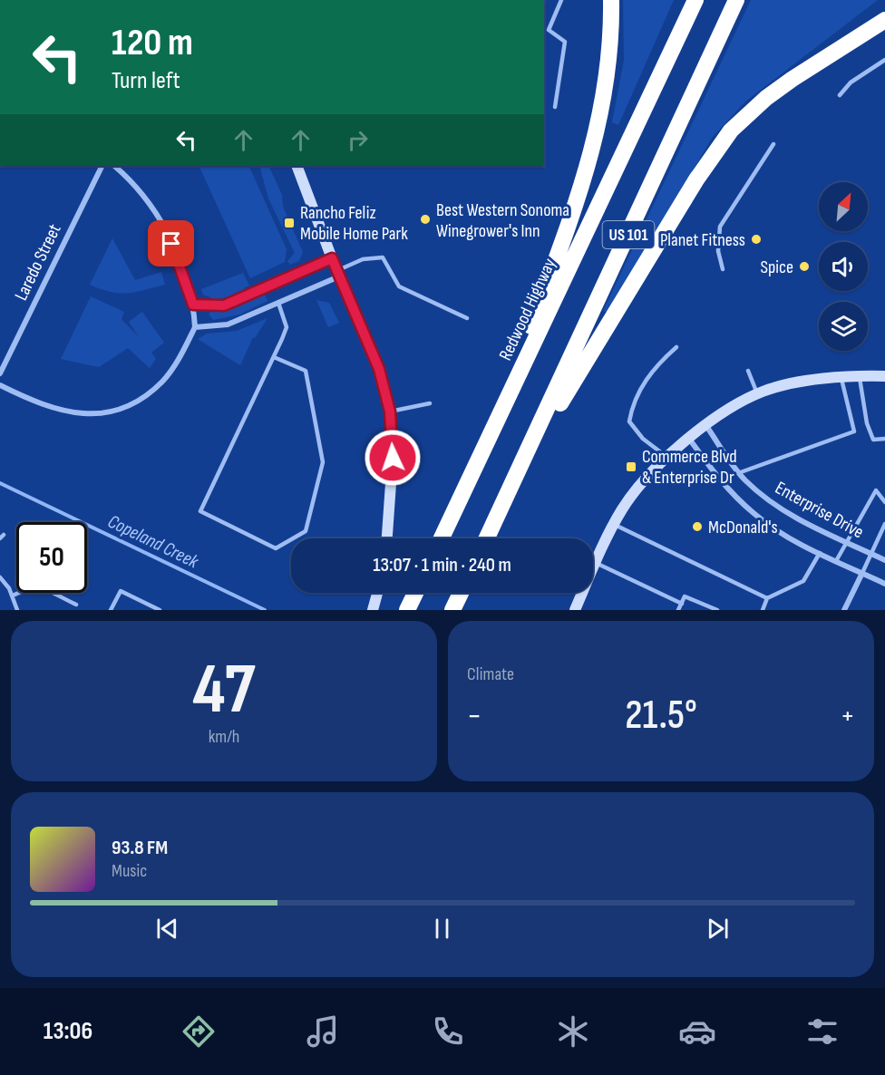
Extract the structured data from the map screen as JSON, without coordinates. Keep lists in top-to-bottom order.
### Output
{
  "streets": {
    "highway": ["US 101", "Redwood Highway"],
    "street": ["Laredo Street", "Enterprise Drive"]
  },
  "water": ["Copeland Creek"],
  "places": {
    "other": [
      "Best Western Sonoma Winegrower's Inn",
      "Planet Fitness",
      "Spice",
      "McDonald's"
    ],
    "transit": ["Rancho Feliz Mobile Home Park", "Commerce Blvd & Enterprise Dr"]
  },
  "north": "top right",
  "page": {
    "turn": ["120 m", "Turn left"],
    "limit": "50",
    "trip": "13:07 · 1 min · 240 m",
    "tile": [
      ["47", "km/h"],
      "Climate"
    ],
    "heat": ["−", "21.5°", "+"],
    "song": ["93.8 FM", "Music"],
    "tabs": "13:06"
  }
}
